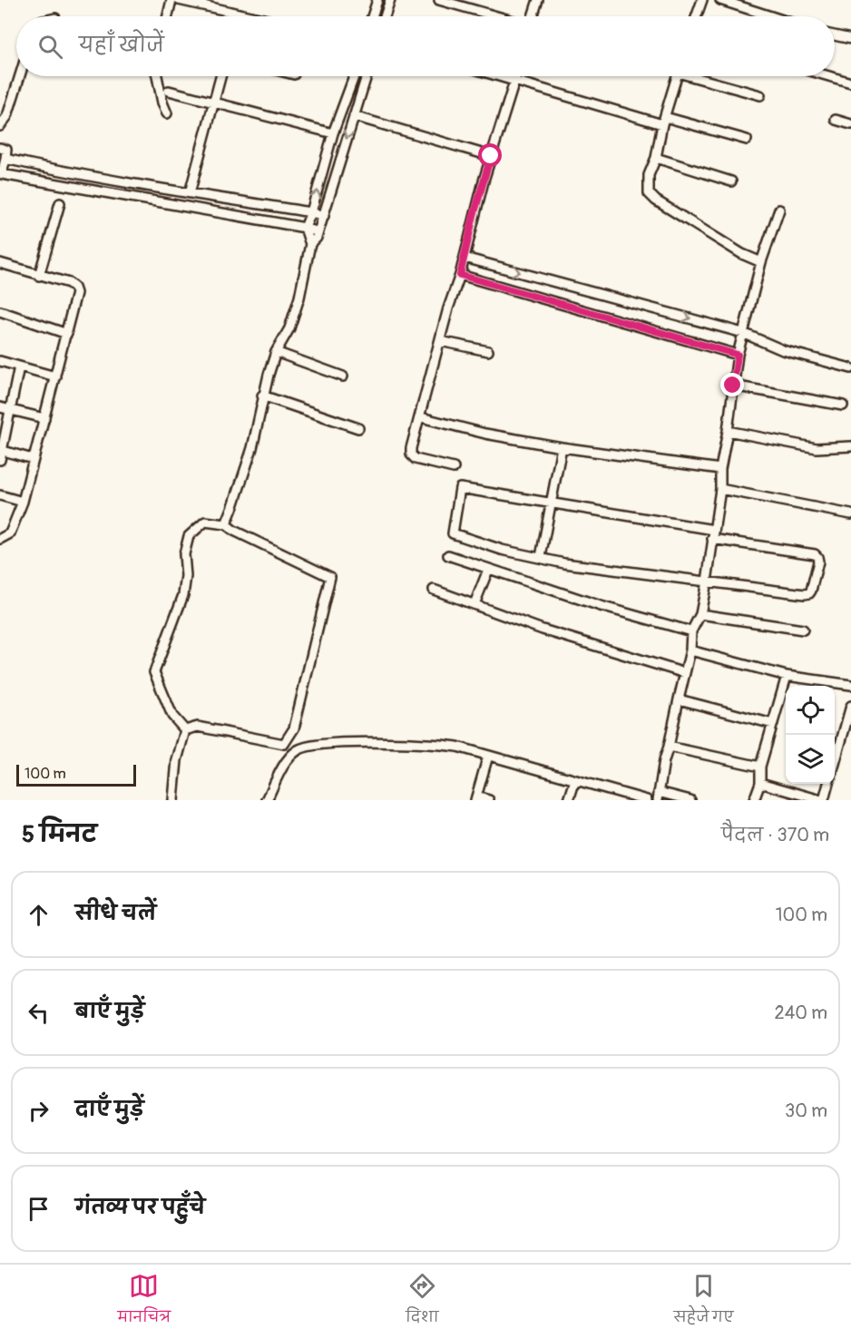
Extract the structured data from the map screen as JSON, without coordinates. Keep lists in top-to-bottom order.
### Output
{
  "scale_bar": "100 m",
  "page": {
    "search": "यहाँ खोजें",
    "scale": "100 m",
    "heading": ["5 मिनट", "पैदल · 370 m"],
    "list": [
      ["सीधे चलें", "100 m"],
      ["बाएँ मुड़ें", "240 m"],
      ["दाएँ मुड़ें", "30 m"],
      "गंतव्य पर पहुँचे"
    ],
    "nav": ["मानचित्र", "दिशा", "सहेजे गए"]
  }
}
